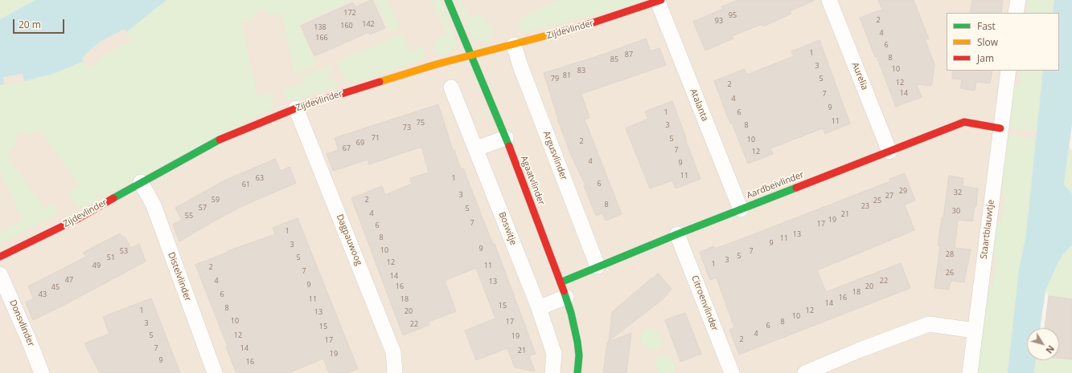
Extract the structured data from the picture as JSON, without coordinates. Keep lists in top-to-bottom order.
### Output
{
  "streets": {
    "street": [
      "Zijdevlinder",
      "Aurelia",
      "Atalanta",
      "Argusvlinder",
      "Agaatvlinder",
      "Aardbeivlinder",
      "Boswitje",
      "Staartblauwtje",
      "Dagpauwoog",
      "Distelvlinder",
      "Citroenvlinder",
      "Donsvlinder"
    ]
  },
  "crossings": [
    ["Zijdevlinder", "Atalanta"],
    ["Zijdevlinder", "Argusvlinder"],
    ["Zijdevlinder", "Agaatvlinder"],
    ["Zijdevlinder", "Dagpauwoog"],
    ["Zijdevlinder", "Distelvlinder"],
    ["Aurelia", "Aardbeivlinder"],
    ["Atalanta", "Aardbeivlinder"],
    ["Argusvlinder", "Aardbeivlinder"],
    ["Agaatvlinder", "Aardbeivlinder"],
    ["Aardbeivlinder", "Staartblauwtje"],
    ["Aardbeivlinder", "Citroenvlinder"]
  ],
  "house_numbers": [
    "172",
    "95",
    "2",
    "93",
    "142",
    "160",
    "138",
    "4",
    "166",
    "6",
    "1",
    "87",
    "8",
    "85",
    "3",
    "10",
    "83",
    "81",
    "79",
    "5",
    "12",
    "2",
    "14",
    "7",
    "4",
    "9",
    "1",
    "6",
    "11",
    "75",
    "3",
    "8",
    "73",
    "71",
    "5",
    "10",
    "2",
    "69",
    "67",
    "7",
    "12",
    "4",
    "9",
    "11",
    "63",
    "1",
    "6",
    "61",
    "29",
    "32",
    "3",
    "27",
    "59",
    "2",
    "25",
    "8",
    "23",
    "57",
    "5",
    "30",
    "4",
    "21",
    "55",
    "19",
    "7",
    "17",
    "6",
    "1",
    "13",
    "8",
    "11",
    "9",
    "3",
    "9",
    "10",
    "53",
    "7",
    "28",
    "5",
    "51",
    "5",
    "3",
    "12",
    "1",
    "49",
    "11",
    "2",
    "7",
    "26",
    "14",
    "47",
    "4",
    "22",
    "13",
    "9",
    "16",
    "20",
    "45",
    "18",
    "43",
    "6",
    "16",
    "11",
    "18",
    "14",
    "15",
    "8",
    "1",
    "12",
    "20",
    "13",
    "10",
    "10",
    "17",
    "8",
    "3",
    "22",
    "6",
    "15",
    "4",
    "5",
    "12",
    "19",
    "2",
    "17",
    "7",
    "14",
    "21",
    "19",
    "9",
    "16"
  ],
  "legend": ["Fast", "Slow", "Jam"],
  "scale_bar": "20 m",
  "north": "bottom right"
}
